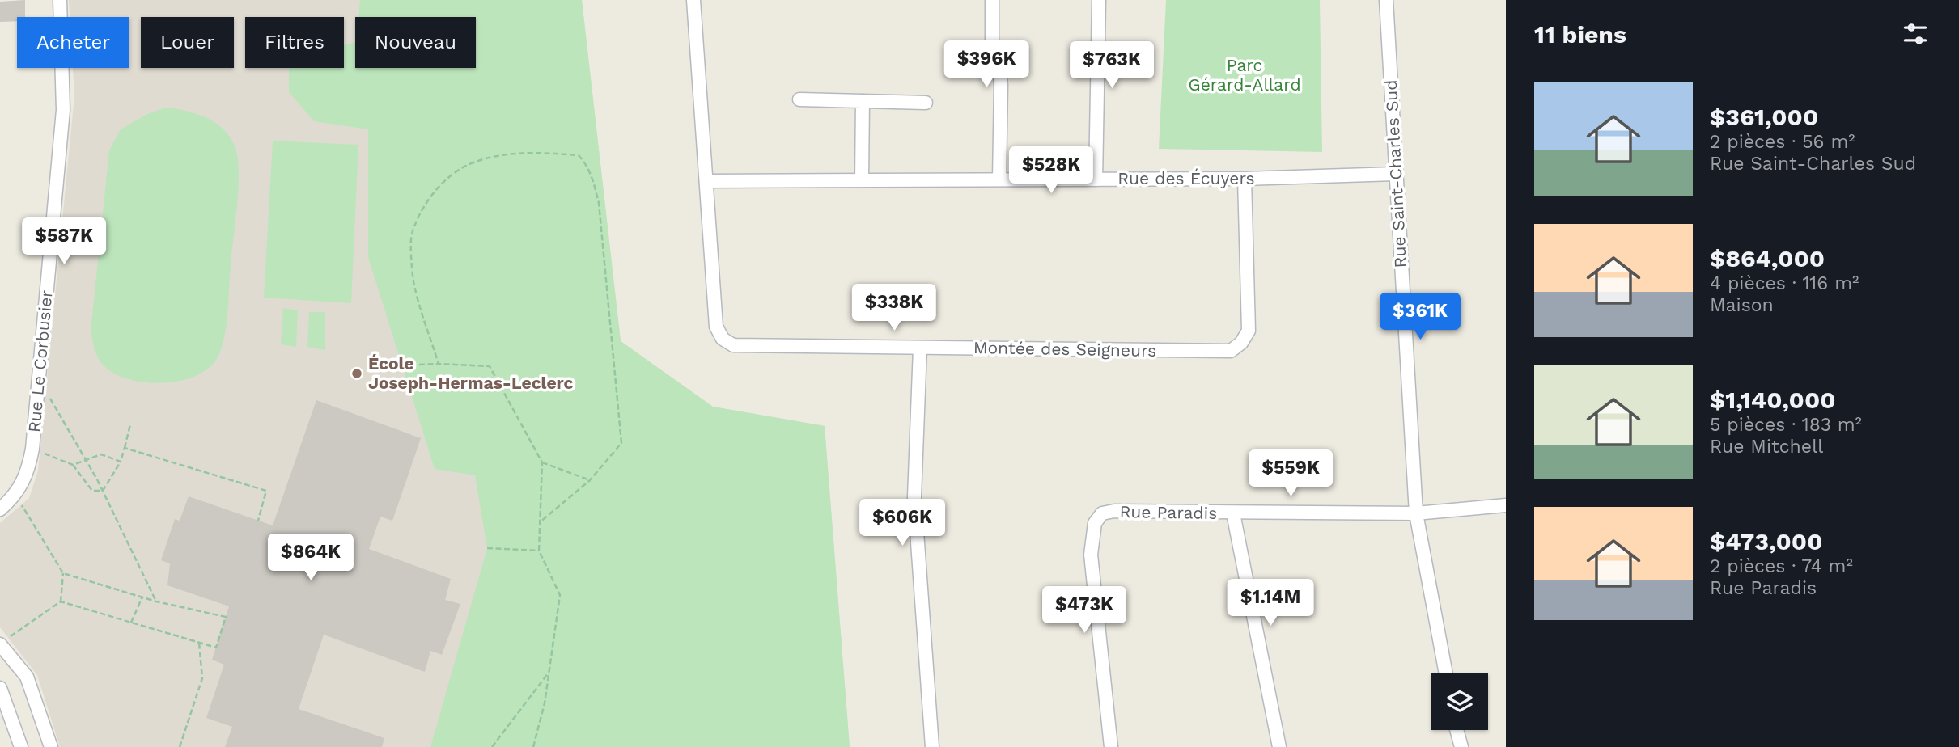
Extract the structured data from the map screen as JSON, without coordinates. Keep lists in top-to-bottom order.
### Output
{
  "streets": {
    "street": [
      "Rue Saint-Charles Sud",
      "Rue des Écuyers",
      "Montée des Seigneurs",
      "Rue Le Corbusier",
      "Rue Paradis"
    ]
  },
  "crossings": [
    ["Rue Saint-Charles Sud", "Rue des Écuyers"],
    ["Rue Saint-Charles Sud", "Rue Paradis"],
    ["Rue des Écuyers", "Montée des Seigneurs"]
  ],
  "parks": ["Parc Gérard-Allard"],
  "places": ["École Joseph-Hermas-Leclerc"],
  "page": {
    "heading": "11 biens",
    "chip": [
      "Acheter",
      "Louer",
      "Filtres",
      "Nouveau"
    ],
    "price": [
      "$396K",
      "$763K",
      "$528K",
      "$587K",
      "$338K",
      "$361K",
      "$559K",
      "$606K",
      "$864K",
      "$1.14M",
      "$473K"
    ],
    "list": [
      {
        "name": "$361,000",
        "note": "2 pièces · 56 m² · Rue Saint-Charles Sud"
      },
      {
        "name": "$864,000",
        "note": "4 pièces · 116 m² · Maison"
      },
      {
        "name": "$1,140,000",
        "note": "5 pièces · 183 m² · Rue Mitchell"
      },
      {
        "name": "$473,000",
        "note": "2 pièces · 74 m² · Rue Paradis"
      }
    ]
  }
}
